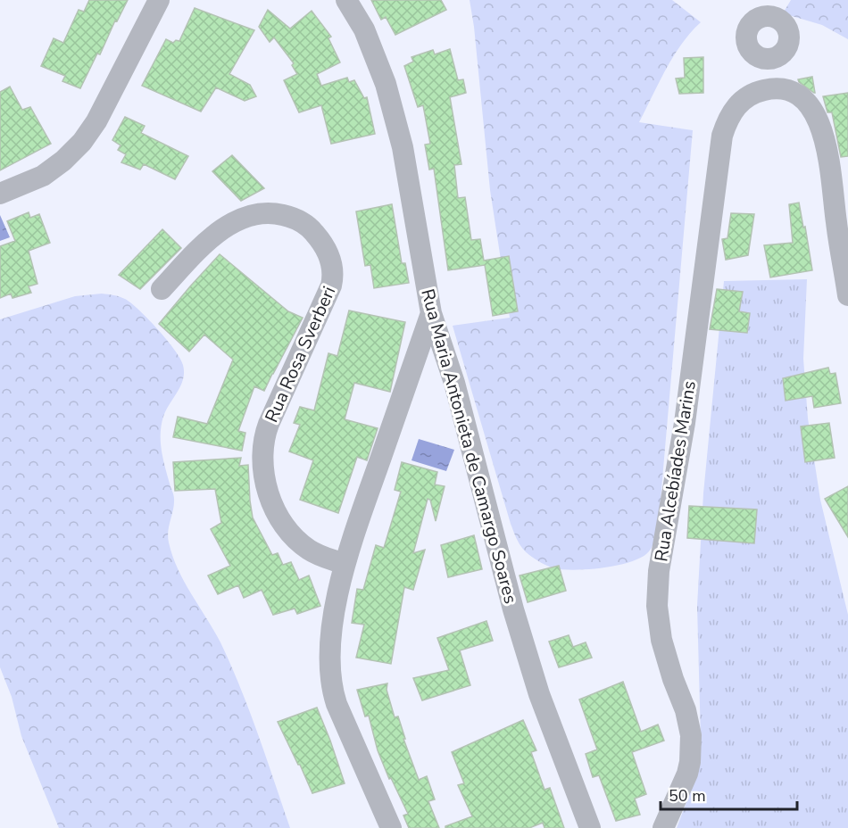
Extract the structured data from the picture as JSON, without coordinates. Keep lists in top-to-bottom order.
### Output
{
  "streets": {
    "street": ["Rua Rosa Sverberi", "Rua Maria Antonieta de Camargo Soares", "Rua Alcebíades Marins"]
  },
  "scale_bar": "50 m"
}
